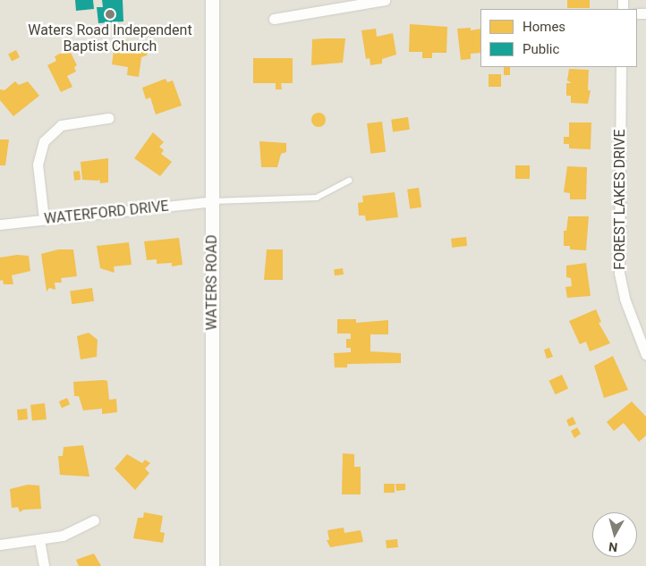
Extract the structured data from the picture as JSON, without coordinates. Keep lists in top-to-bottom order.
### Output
{
  "streets": {
    "street": ["FOREST LAKES DRIVE", "WATERFORD DRIVE", "WATERS ROAD"]
  },
  "crossings": [
    ["WATERFORD DRIVE", "WATERS ROAD"]
  ],
  "places": ["Waters Road Independent Baptist Church"],
  "legend": ["Homes", "Public"],
  "north": "bottom"
}
